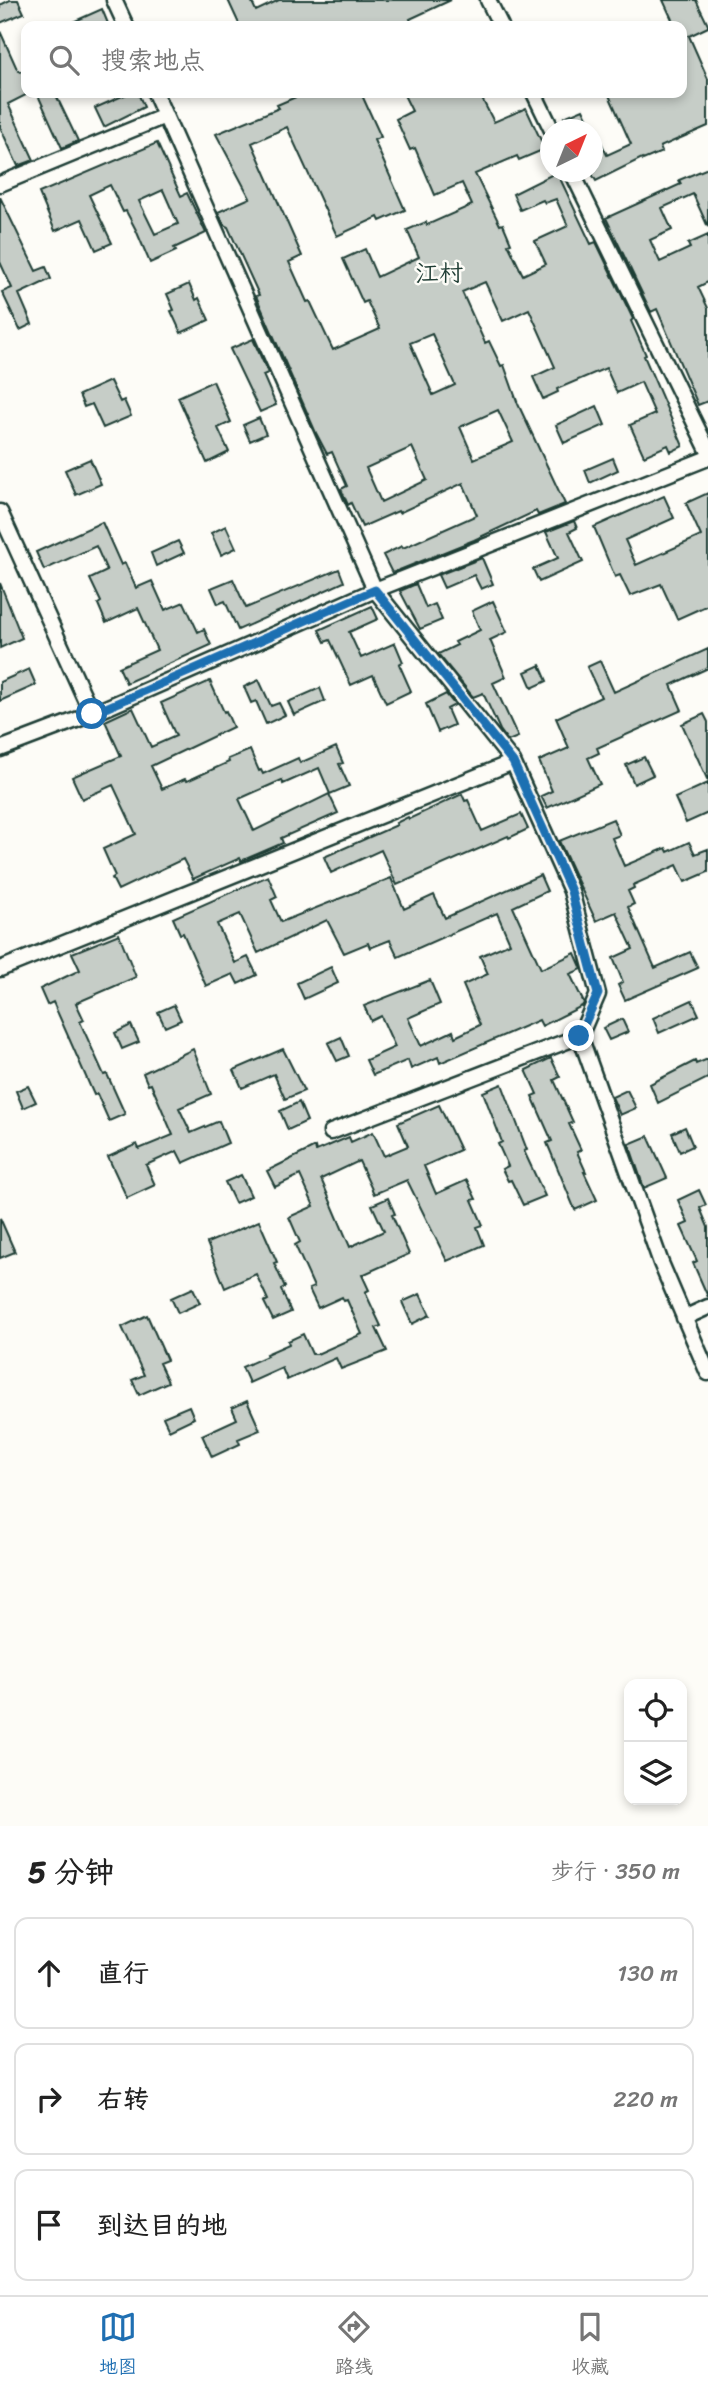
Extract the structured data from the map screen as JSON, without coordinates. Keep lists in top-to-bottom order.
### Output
{
  "districts": ["江村"],
  "north": "top right",
  "page": {
    "search": "搜索地点",
    "heading": ["5 分钟", "步行 · 350 m"],
    "list": [
      ["直行", "130 m"],
      ["右转", "220 m"],
      "到达目的地"
    ],
    "nav": ["地图", "路线", "收藏"]
  }
}
